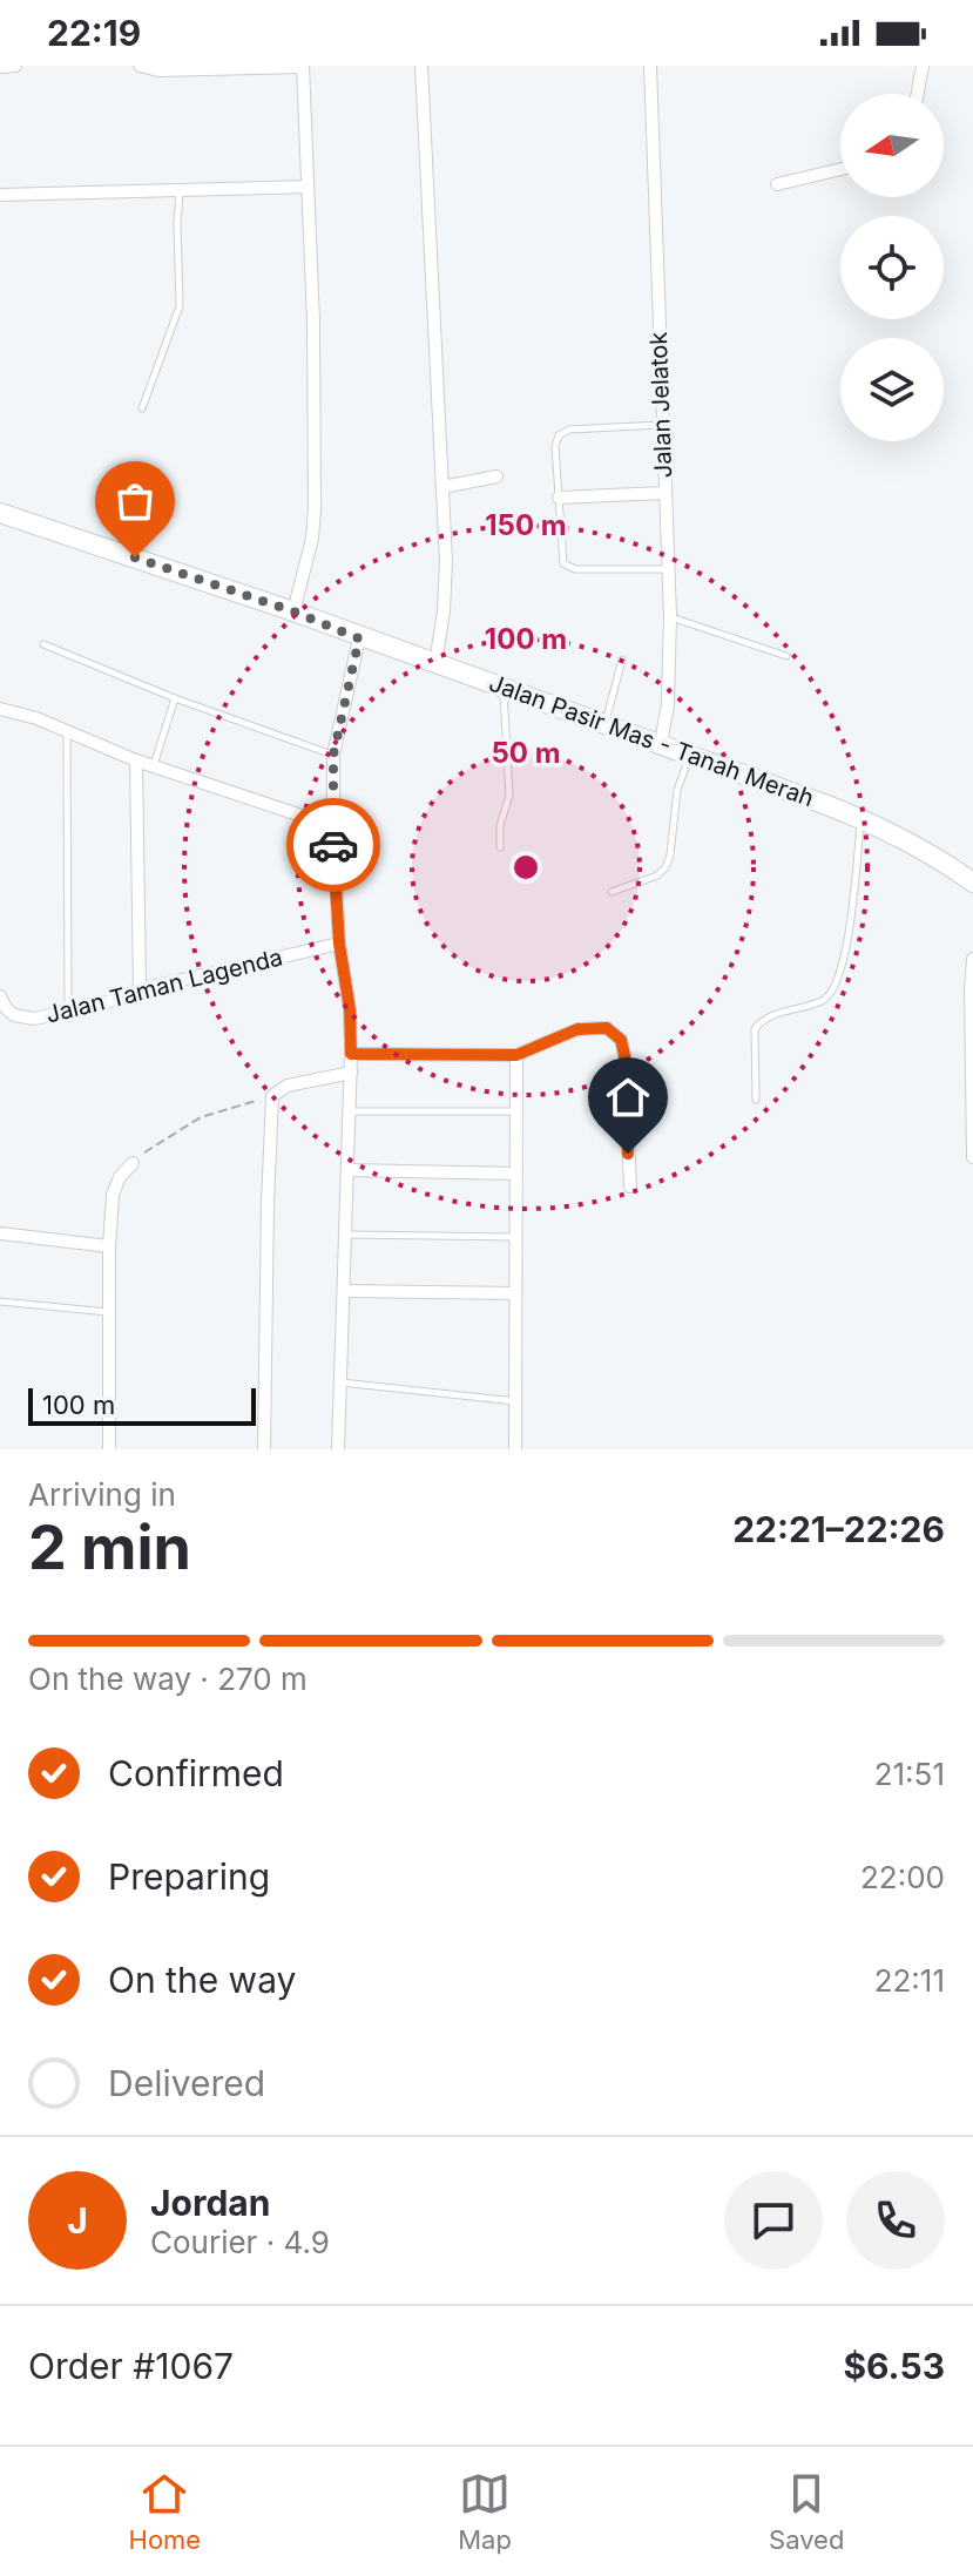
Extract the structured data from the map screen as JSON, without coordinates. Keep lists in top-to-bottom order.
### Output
{
  "streets": {
    "main road": ["Jalan Pasir Mas - Tanah Merah"],
    "street": ["Jalan Jelatok", "Jalan Taman Lagenda"]
  },
  "crossings": [
    ["Jalan Jelatok", "Jalan Pasir Mas - Tanah Merah"]
  ],
  "scale_bar": "100 m",
  "north": "left",
  "page": {
    "status": "22:19",
    "scale": "100 m",
    "heading": ["2 min", "Arriving in", "22:21–22:26"],
    "panel": [
      "Jordan",
      "Courier · 4.9",
      "Order #1067",
      "$6.53"
    ],
    "bar": "On the way · 270 m",
    "list": [
      ["Confirmed", "21:51"],
      ["Preparing", "22:00"],
      ["On the way", "22:11"],
      "Delivered"
    ],
    "round": "J",
    "tabs": ["Home", "Map", "Saved"]
  },
  "rings": ["150 m", "100 m", "50 m"]
}
